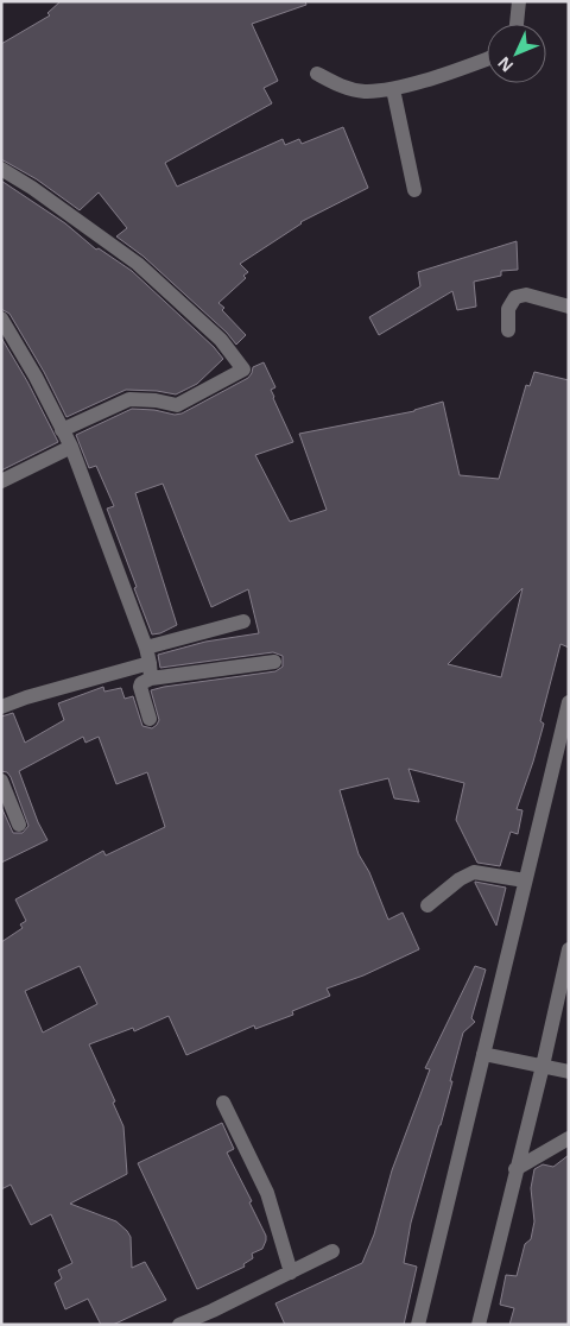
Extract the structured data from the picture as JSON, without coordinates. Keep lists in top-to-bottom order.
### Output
{
  "north": "bottom left"
}
